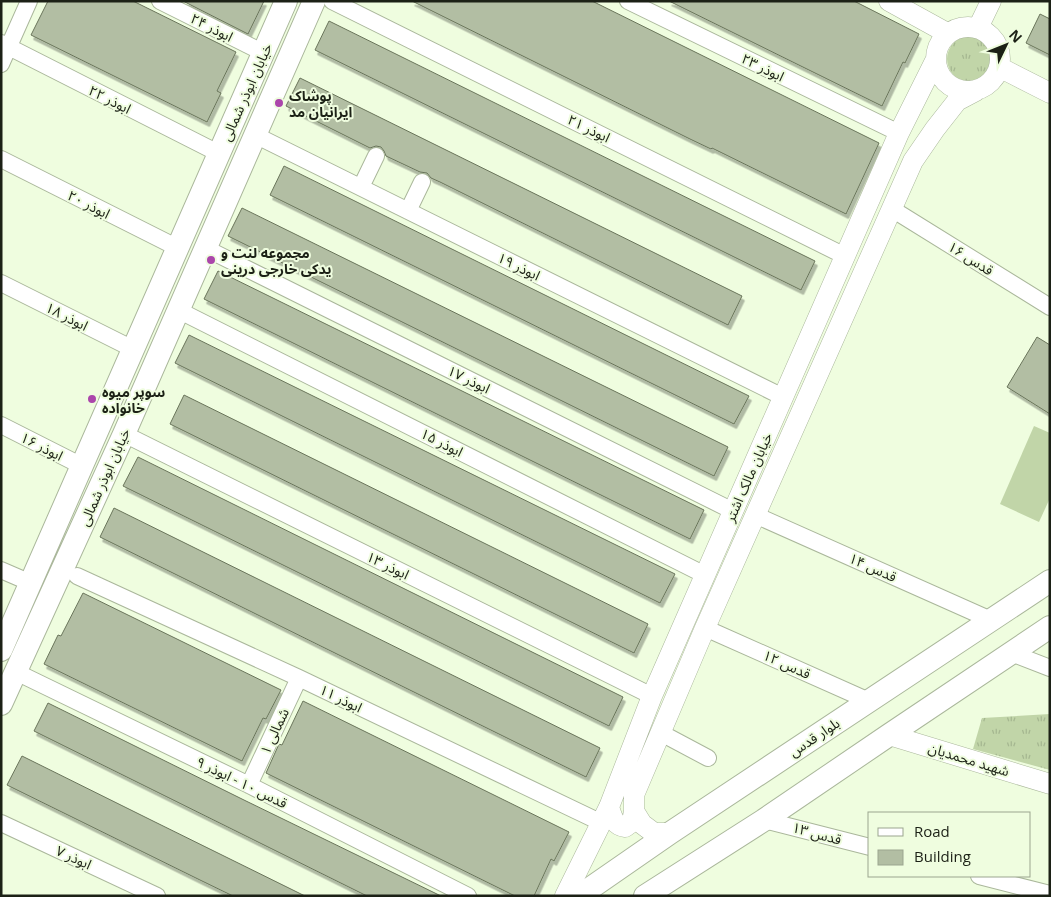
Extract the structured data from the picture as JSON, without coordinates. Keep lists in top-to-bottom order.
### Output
{
  "streets": {
    "main road": ["خیابان ابوذر شمالی", "بلوار قدس"],
    "street": [
      "ابوذر ۲۴",
      "ابوذر ۲۳",
      "ابوذر ۲۲",
      "ابوذر ۲۱",
      "ابوذر ۲۰",
      "قدس ۱۶",
      "ابوذر ۱۹",
      "ابوذر ۱۸",
      "ابوذر ۱۷",
      "ابوذر ۱۵",
      "ابوذر ۱۶",
      "خیابان مالک اشتر",
      "ابوذر ۱۳",
      "قدس ۱۴",
      "قدس ۱۲",
      "ابوذر ۱۱",
      "شمالی ۱",
      "شهید محمدیان",
      "قدس ۱۰ - ابوذر ۹",
      "قدس ۱۳",
      "ابوذر ۷"
    ]
  },
  "crossings": [
    ["ابوذر ۲۴", "خیابان ابوذر شمالی"],
    ["ابوذر ۲۳", "خیابان مالک اشتر"],
    ["خیابان ابوذر شمالی", "ابوذر ۲۲"],
    ["خیابان ابوذر شمالی", "ابوذر ۲۰"],
    ["خیابان ابوذر شمالی", "ابوذر ۱۹"],
    ["خیابان ابوذر شمالی", "ابوذر ۱۸"],
    ["خیابان ابوذر شمالی", "ابوذر ۱۷"],
    ["خیابان ابوذر شمالی", "ابوذر ۱۵"],
    ["خیابان ابوذر شمالی", "ابوذر ۱۶"],
    ["خیابان ابوذر شمالی", "ابوذر ۱۳"],
    ["خیابان ابوذر شمالی", "قدس ۱۰ - ابوذر ۹"],
    ["ابوذر ۲۱", "خیابان مالک اشتر"],
    ["قدس ۱۶", "خیابان مالک اشتر"],
    ["ابوذر ۱۹", "خیابان مالک اشتر"],
    ["ابوذر ۱۷", "خیابان مالک اشتر"],
    ["ابوذر ۱۵", "خیابان مالک اشتر"],
    ["خیابان مالک اشتر", "ابوذر ۱۳"],
    ["خیابان مالک اشتر", "قدس ۱۴"],
    ["خیابان مالک اشتر", "قدس ۱۲"],
    ["خیابان مالک اشتر", "ابوذر ۱۱"],
    ["قدس ۱۴", "بلوار قدس"],
    ["قدس ۱۲", "بلوار قدس"],
    ["ابوذر ۱۱", "شمالی ۱"],
    ["شمالی ۱", "قدس ۱۰ - ابوذر ۹"]
  ],
  "places": ["پوشاک ایرانیان مد", "مجموعه لنت و یدکی خارجی درینی", "سوپر میوه خانواده"],
  "legend": ["Road", "Building"],
  "north": "top right"
}
